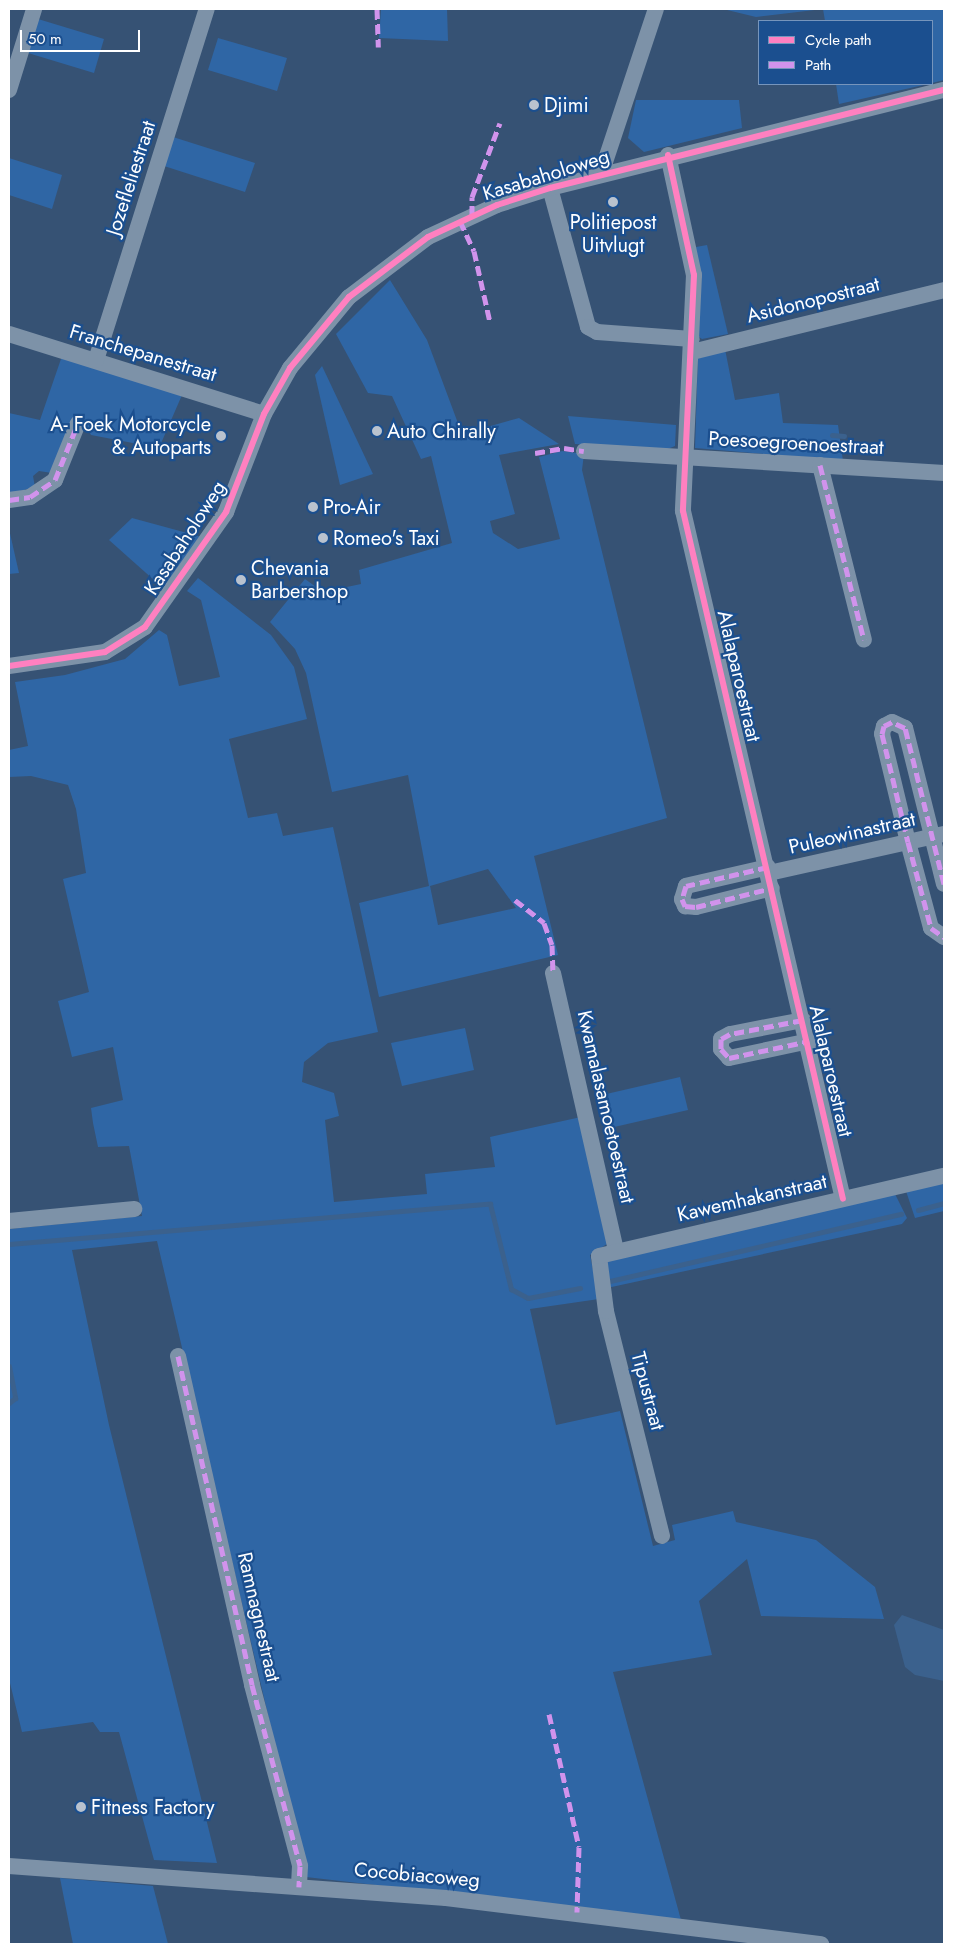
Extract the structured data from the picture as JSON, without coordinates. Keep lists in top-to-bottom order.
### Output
{
  "streets": {
    "street": [
      "Kasabaholoweg",
      "Jozefleliestraat",
      "Asidonopostraat",
      "Franchepanestraat",
      "Poesoegroenoestraat",
      "Alalaparoestraat",
      "Puleowinastraat",
      "Kwamalasamoetoestraat",
      "Kawemhakanstraat",
      "Tipustraat",
      "Ramnagnestraat",
      "Cocobiacoweg"
    ]
  },
  "crossings": [
    ["Kasabaholoweg", "Asidonopostraat"],
    ["Kasabaholoweg", "Franchepanestraat"],
    ["Kasabaholoweg", "Alalaparoestraat"],
    ["Jozefleliestraat", "Franchepanestraat"],
    ["Asidonopostraat", "Alalaparoestraat"],
    ["Poesoegroenoestraat", "Alalaparoestraat"],
    ["Alalaparoestraat", "Puleowinastraat"],
    ["Alalaparoestraat", "Kawemhakanstraat"],
    ["Kwamalasamoetoestraat", "Kawemhakanstraat"],
    ["Kawemhakanstraat", "Tipustraat"],
    ["Ramnagnestraat", "Cocobiacoweg"]
  ],
  "places": [
    "Djimi",
    "Politiepost Uitvlugt",
    "Auto Chirally",
    "A- Foek Motorcycle & Autoparts",
    "Pro-Air",
    "Romeo's Taxi",
    "Chevania Barbershop",
    "Fitness Factory"
  ],
  "legend": ["Cycle path", "Path"],
  "scale_bar": "50 m"
}
